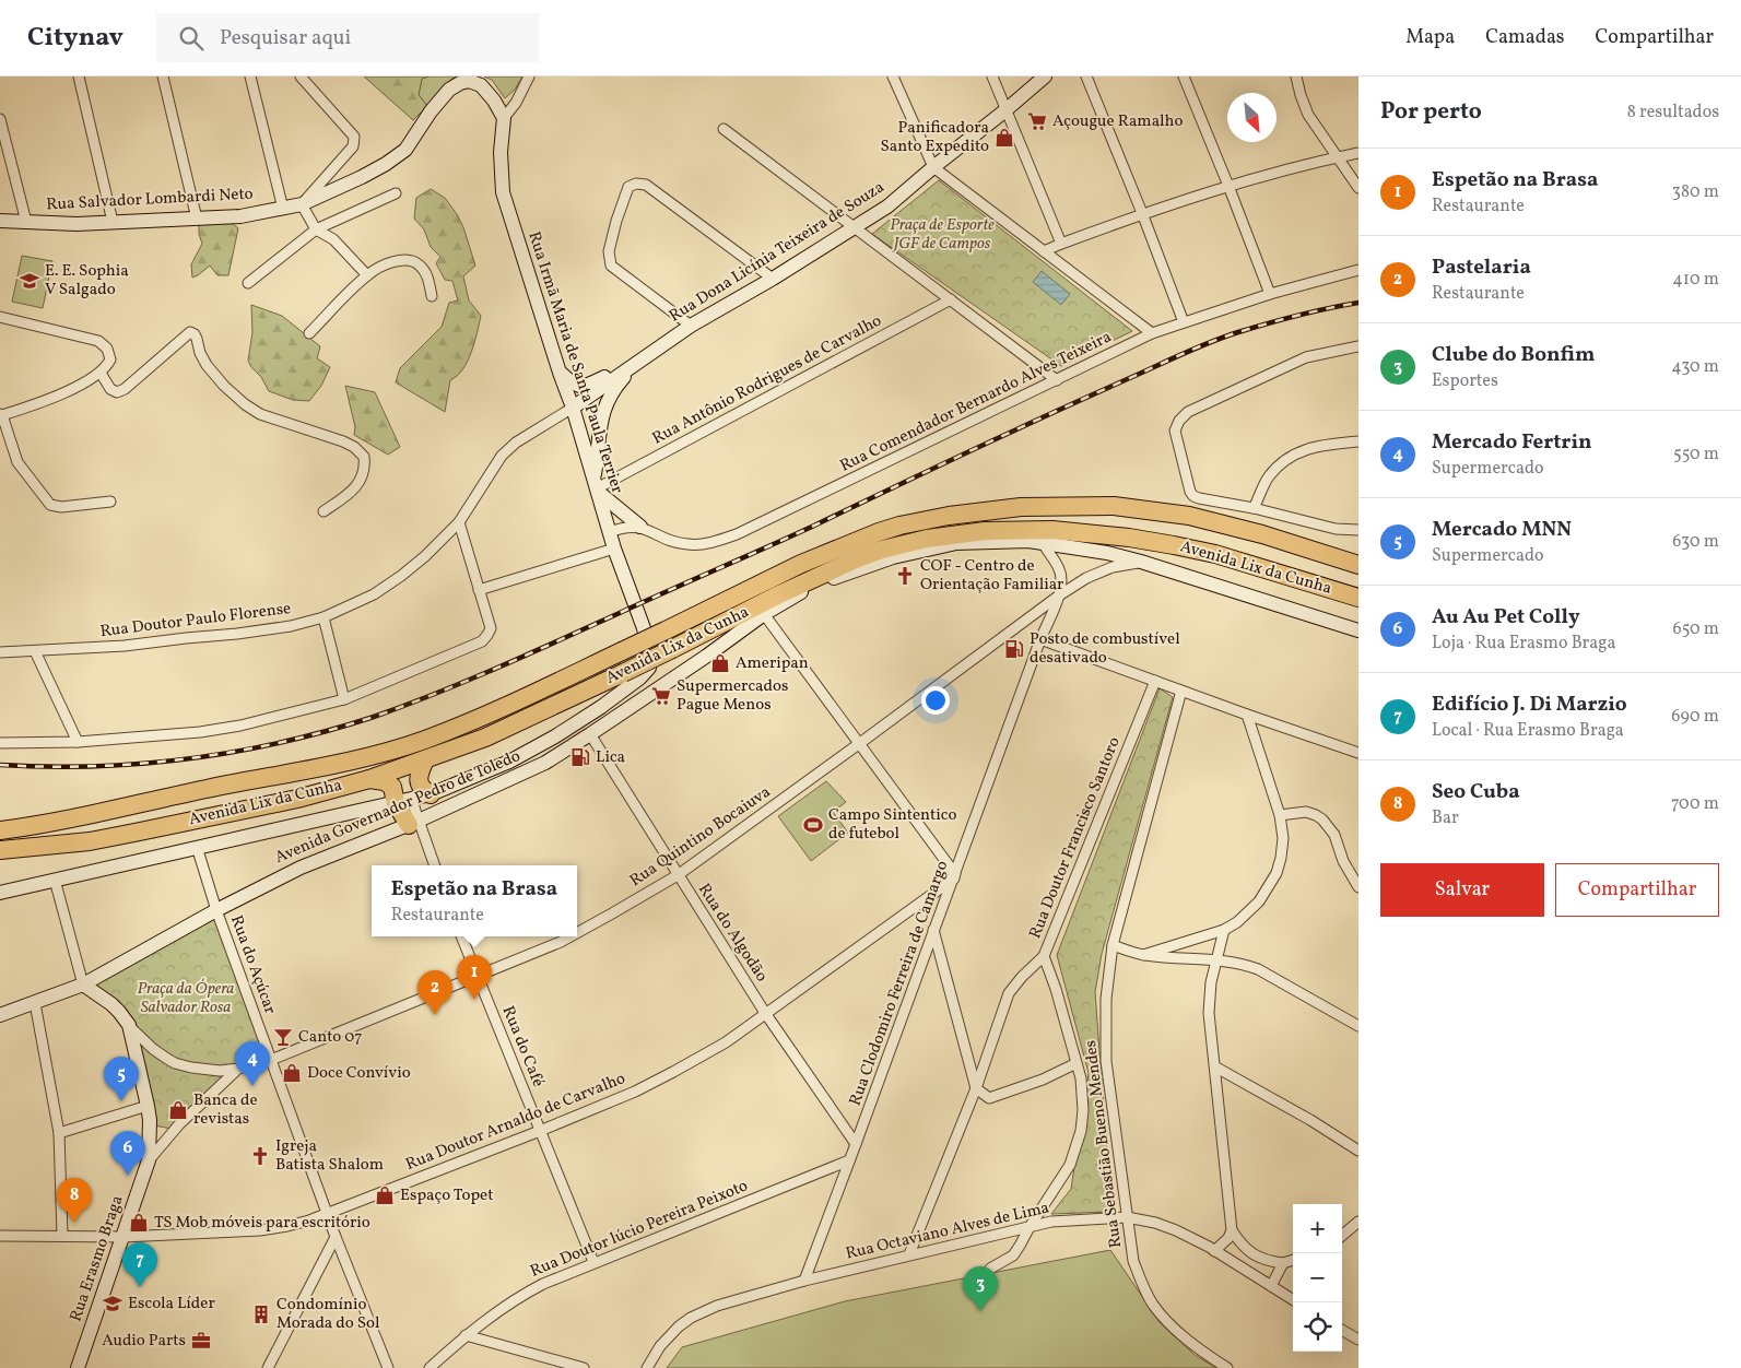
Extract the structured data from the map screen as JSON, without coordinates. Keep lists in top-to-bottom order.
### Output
{
  "streets": {
    "highway": ["Avenida Lix da Cunha"],
    "main road": [
      "Rua Salvador Lombardi Neto",
      "Rua Dona Licínia Teixeira de Souza",
      "Rua Irmã Maria de Santa Paula Terrier",
      "Avenida Governador Pedro de Toledo",
      "Rua Erasmo Braga"
    ],
    "street": [
      "Rua Antônio Rodrigues de Carvalho",
      "Rua Comendador Bernardo Alves Teixeira",
      "Rua Doutor Paulo Florense",
      "Rua Quintino Bocaiuva",
      "Rua Doutor Francisco Santoro",
      "Rua do Algodão",
      "Rua do Açúcar",
      "Rua Clodomiro Ferreira de Camargo",
      "Rua do Café",
      "Rua Doutor Arnaldo de Carvalho",
      "Rua Sebastião Bueno Mendes",
      "Rua Doutor lúcio Pereira Peixoto",
      "Rua Octaviano Alves de Lima"
    ]
  },
  "crossings": [
    ["Rua Salvador Lombardi Neto", "Rua Irmã Maria de Santa Paula Terrier"],
    ["Rua Dona Licínia Teixeira de Souza", "Rua Irmã Maria de Santa Paula Terrier"],
    ["Rua Dona Licínia Teixeira de Souza", "Rua Doutor Paulo Florense"],
    ["Rua Irmã Maria de Santa Paula Terrier", "Rua Antônio Rodrigues de Carvalho"],
    ["Rua Irmã Maria de Santa Paula Terrier", "Rua Doutor Paulo Florense"],
    ["Avenida Governador Pedro de Toledo", "Rua Quintino Bocaiuva"],
    ["Avenida Governador Pedro de Toledo", "Rua do Algodão"],
    ["Avenida Governador Pedro de Toledo", "Rua do Açúcar"],
    ["Avenida Governador Pedro de Toledo", "Rua Clodomiro Ferreira de Camargo"],
    ["Avenida Governador Pedro de Toledo", "Rua Erasmo Braga"],
    ["Rua Quintino Bocaiuva", "Rua do Algodão"],
    ["Rua Quintino Bocaiuva", "Rua do Açúcar"],
    ["Rua Quintino Bocaiuva", "Rua Clodomiro Ferreira de Camargo"],
    ["Rua Quintino Bocaiuva", "Rua do Café"],
    ["Rua Quintino Bocaiuva", "Rua Erasmo Braga"],
    ["Rua Doutor Francisco Santoro", "Rua Octaviano Alves de Lima"],
    ["Rua do Algodão", "Rua Clodomiro Ferreira de Camargo"],
    ["Rua do Algodão", "Rua Doutor Arnaldo de Carvalho"],
    ["Rua do Açúcar", "Rua Doutor Arnaldo de Carvalho"],
    ["Rua Clodomiro Ferreira de Camargo", "Rua Doutor Arnaldo de Carvalho"],
    ["Rua Clodomiro Ferreira de Camargo", "Rua Doutor lúcio Pereira Peixoto"],
    ["Rua Clodomiro Ferreira de Camargo", "Rua Octaviano Alves de Lima"],
    ["Rua do Café", "Rua Doutor Arnaldo de Carvalho"],
    ["Rua do Café", "Rua Doutor lúcio Pereira Peixoto"],
    ["Rua Doutor Arnaldo de Carvalho", "Rua Erasmo Braga"],
    ["Rua Sebastião Bueno Mendes", "Rua Octaviano Alves de Lima"]
  ],
  "parks": ["Praça de Esporte JGF de Campos", "Praça da Ópera Salvador Rosa"],
  "places": {
    "supermarket": ["Açougue Ramalho", "Supermercados Pague Menos"],
    "shop": [
      "Panificadora Santo Expedito",
      "Ameripan",
      "Doce Convívio",
      "Banca de revistas",
      "Espaço Topet",
      "TS Mob móveis para escritório"
    ],
    "school or university": ["E. E. Sophia V Salgado", "Escola Líder"],
    "church": ["COF - Centro de Orientação Familiar", "Igreja Batista Shalom"],
    "fuel station": ["Posto de combustível desativado", "Lica"],
    "sports": ["Campo Sintentico de futebol"],
    "bar": ["Canto 07"],
    "building": ["Condomínio Morada do Sol"],
    "office": ["Audio Parts"]
  },
  "north": "bottom right",
  "page": {
    "header": "Citynav",
    "search": "Pesquisar aqui",
    "nav": ["Mapa", "Camadas", "Compartilhar"],
    "heading": ["Por perto", "8 resultados"],
    "list": [
      {
        "mark": "1",
        "name": "Espetão na Brasa",
        "note": "Restaurante",
        "value": "380 m"
      },
      {
        "mark": "2",
        "name": "Pastelaria",
        "note": "Restaurante",
        "value": "410 m"
      },
      {
        "mark": "3",
        "name": "Clube do Bonfim",
        "note": "Esportes",
        "value": "430 m"
      },
      {
        "mark": "4",
        "name": "Mercado Fertrin",
        "note": "Supermercado",
        "value": "550 m"
      },
      {
        "mark": "5",
        "name": "Mercado MNN",
        "note": "Supermercado",
        "value": "630 m"
      },
      {
        "mark": "6",
        "name": "Au Au Pet Colly",
        "note": "Loja · Rua Erasmo Braga",
        "value": "650 m"
      },
      {
        "mark": "7",
        "name": "Edifício J. Di Marzio",
        "note": "Local · Rua Erasmo Braga",
        "value": "690 m"
      },
      {
        "mark": "8",
        "name": "Seo Cuba",
        "note": "Bar",
        "value": "700 m"
      }
    ],
    "buttons": ["Salvar", "Compartilhar"],
    "popup": ["Espetão na Brasa", "Restaurante"],
    "pins": [
      "1",
      "2",
      "4",
      "5",
      "6",
      "8",
      "7",
      "3"
    ],
    "map_buttons": ["+", "−"]
  }
}
